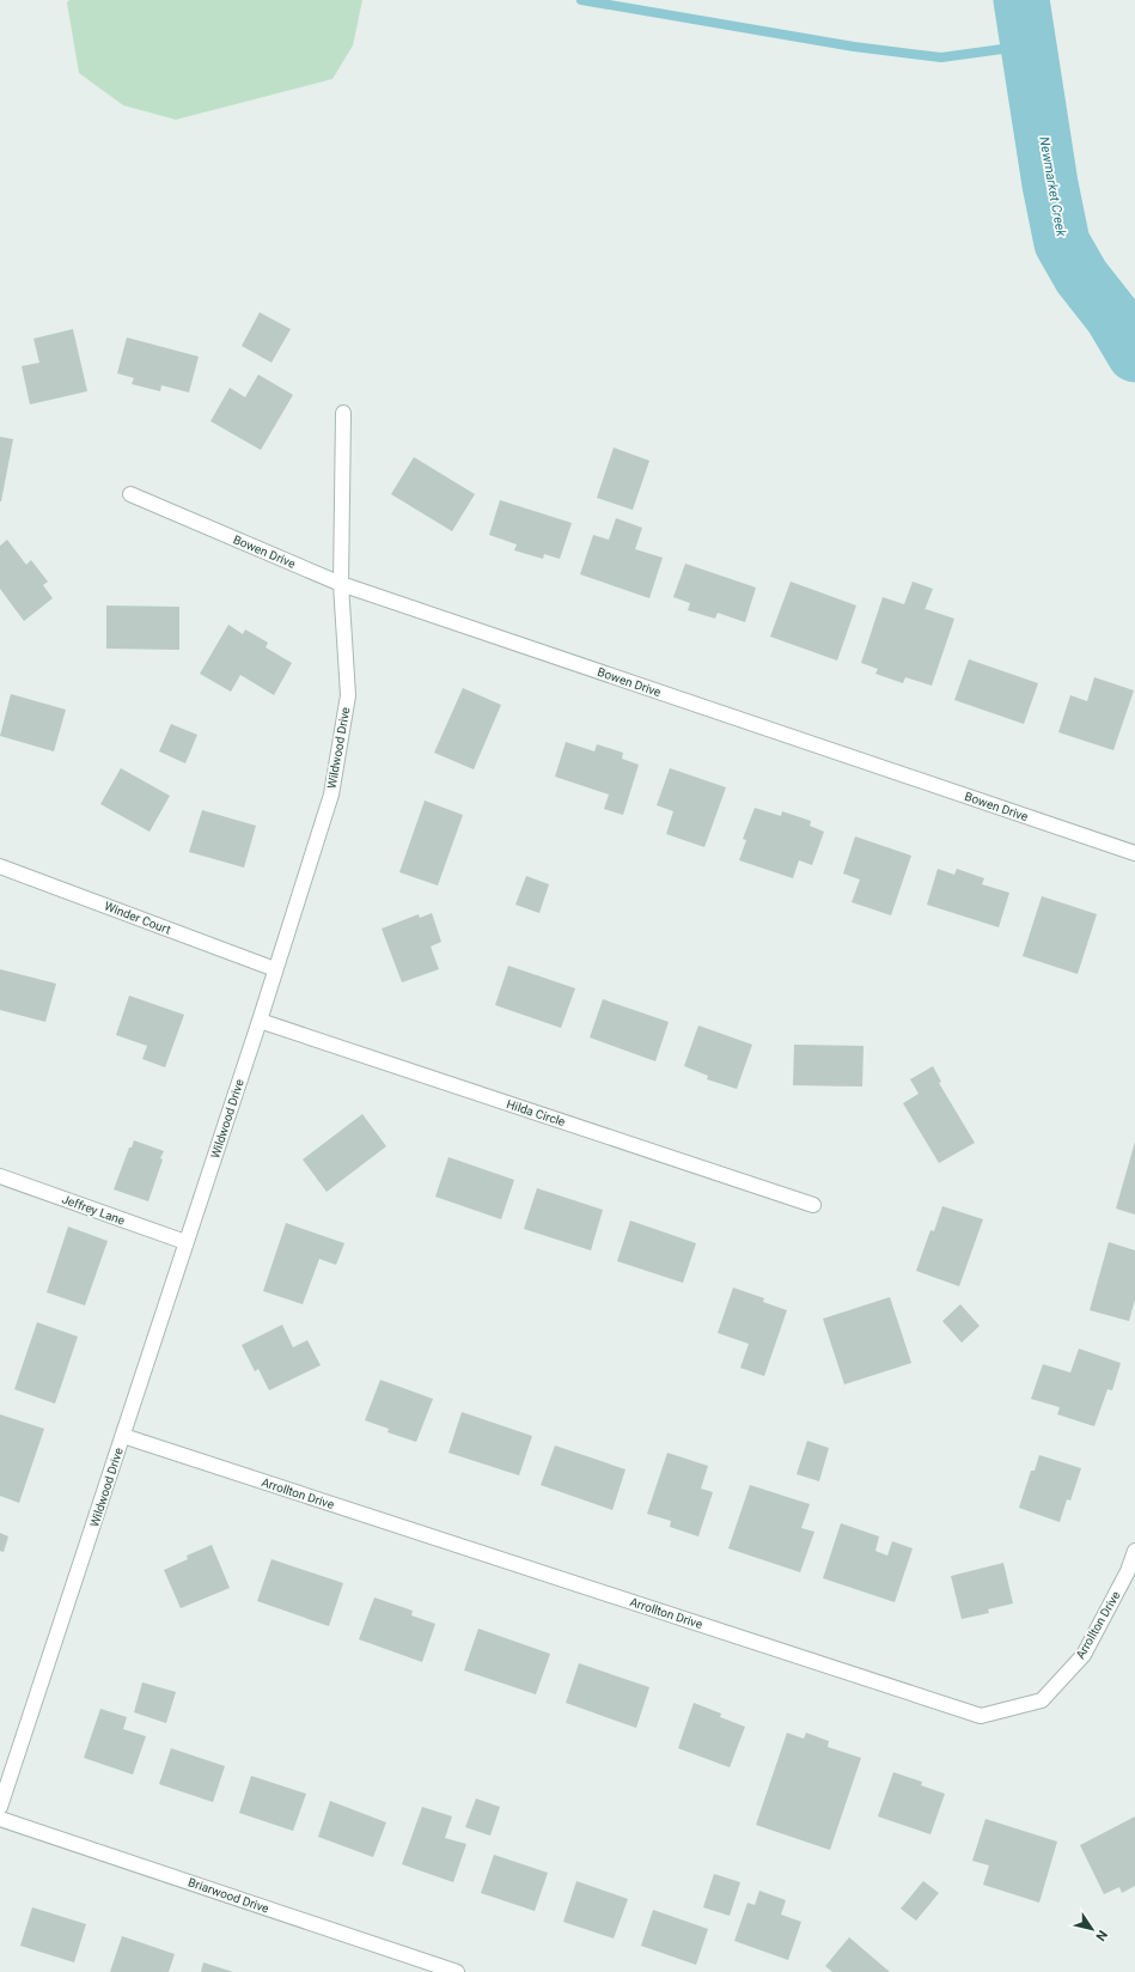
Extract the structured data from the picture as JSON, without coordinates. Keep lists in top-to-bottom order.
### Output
{
  "streets": {
    "street": [
      "Bowen Drive",
      "Wildwood Drive",
      "Winder Court",
      "Hilda Circle",
      "Jeffrey Lane",
      "Arrollton Drive",
      "Briarwood Drive"
    ]
  },
  "crossings": [
    ["Bowen Drive", "Wildwood Drive"],
    ["Wildwood Drive", "Winder Court"],
    ["Wildwood Drive", "Hilda Circle"],
    ["Wildwood Drive", "Jeffrey Lane"],
    ["Wildwood Drive", "Arrollton Drive"]
  ],
  "water": ["Newmarket Creek"],
  "north": "bottom right"
}
